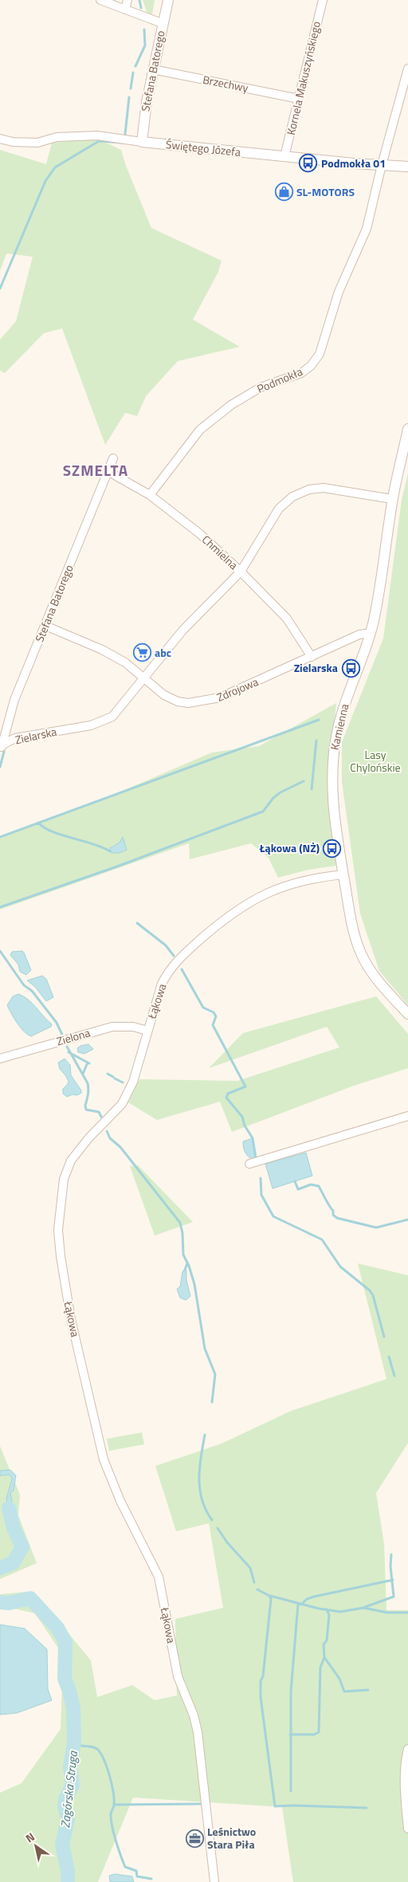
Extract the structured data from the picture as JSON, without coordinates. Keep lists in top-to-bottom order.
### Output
{
  "streets": {
    "street": [
      "Stefana Batorego",
      "Kornela Makuszyńskiego",
      "Brzechwy",
      "Świętego Józefa",
      "Podmokła",
      "Chmielna",
      "Zdrojowa",
      "Kamienna",
      "Zielarska",
      "Łąkowa",
      "Zielona"
    ]
  },
  "crossings": [
    ["Stefana Batorego", "Brzechwy"],
    ["Stefana Batorego", "Świętego Józefa"],
    ["Stefana Batorego", "Chmielna"],
    ["Stefana Batorego", "Zdrojowa"],
    ["Stefana Batorego", "Zielarska"],
    ["Kornela Makuszyńskiego", "Brzechwy"],
    ["Kornela Makuszyńskiego", "Świętego Józefa"],
    ["Świętego Józefa", "Podmokła"],
    ["Podmokła", "Chmielna"],
    ["Chmielna", "Zdrojowa"],
    ["Chmielna", "Zielarska"],
    ["Zdrojowa", "Kamienna"],
    ["Zdrojowa", "Zielarska"],
    ["Kamienna", "Zielarska"],
    ["Kamienna", "Łąkowa"],
    ["Łąkowa", "Zielona"]
  ],
  "districts": ["SZMELTA"],
  "water": ["Zagórska Struga"],
  "parks": ["Lasy Chylońskie"],
  "places": {
    "bus stop": ["Podmokła 01", "Zielarska", "Łąkowa (NŻ)"],
    "shop": ["SL-MOTORS"],
    "supermarket": ["abc"],
    "office": ["Leśnictwo Stara Piła"]
  },
  "north": "top left"
}
